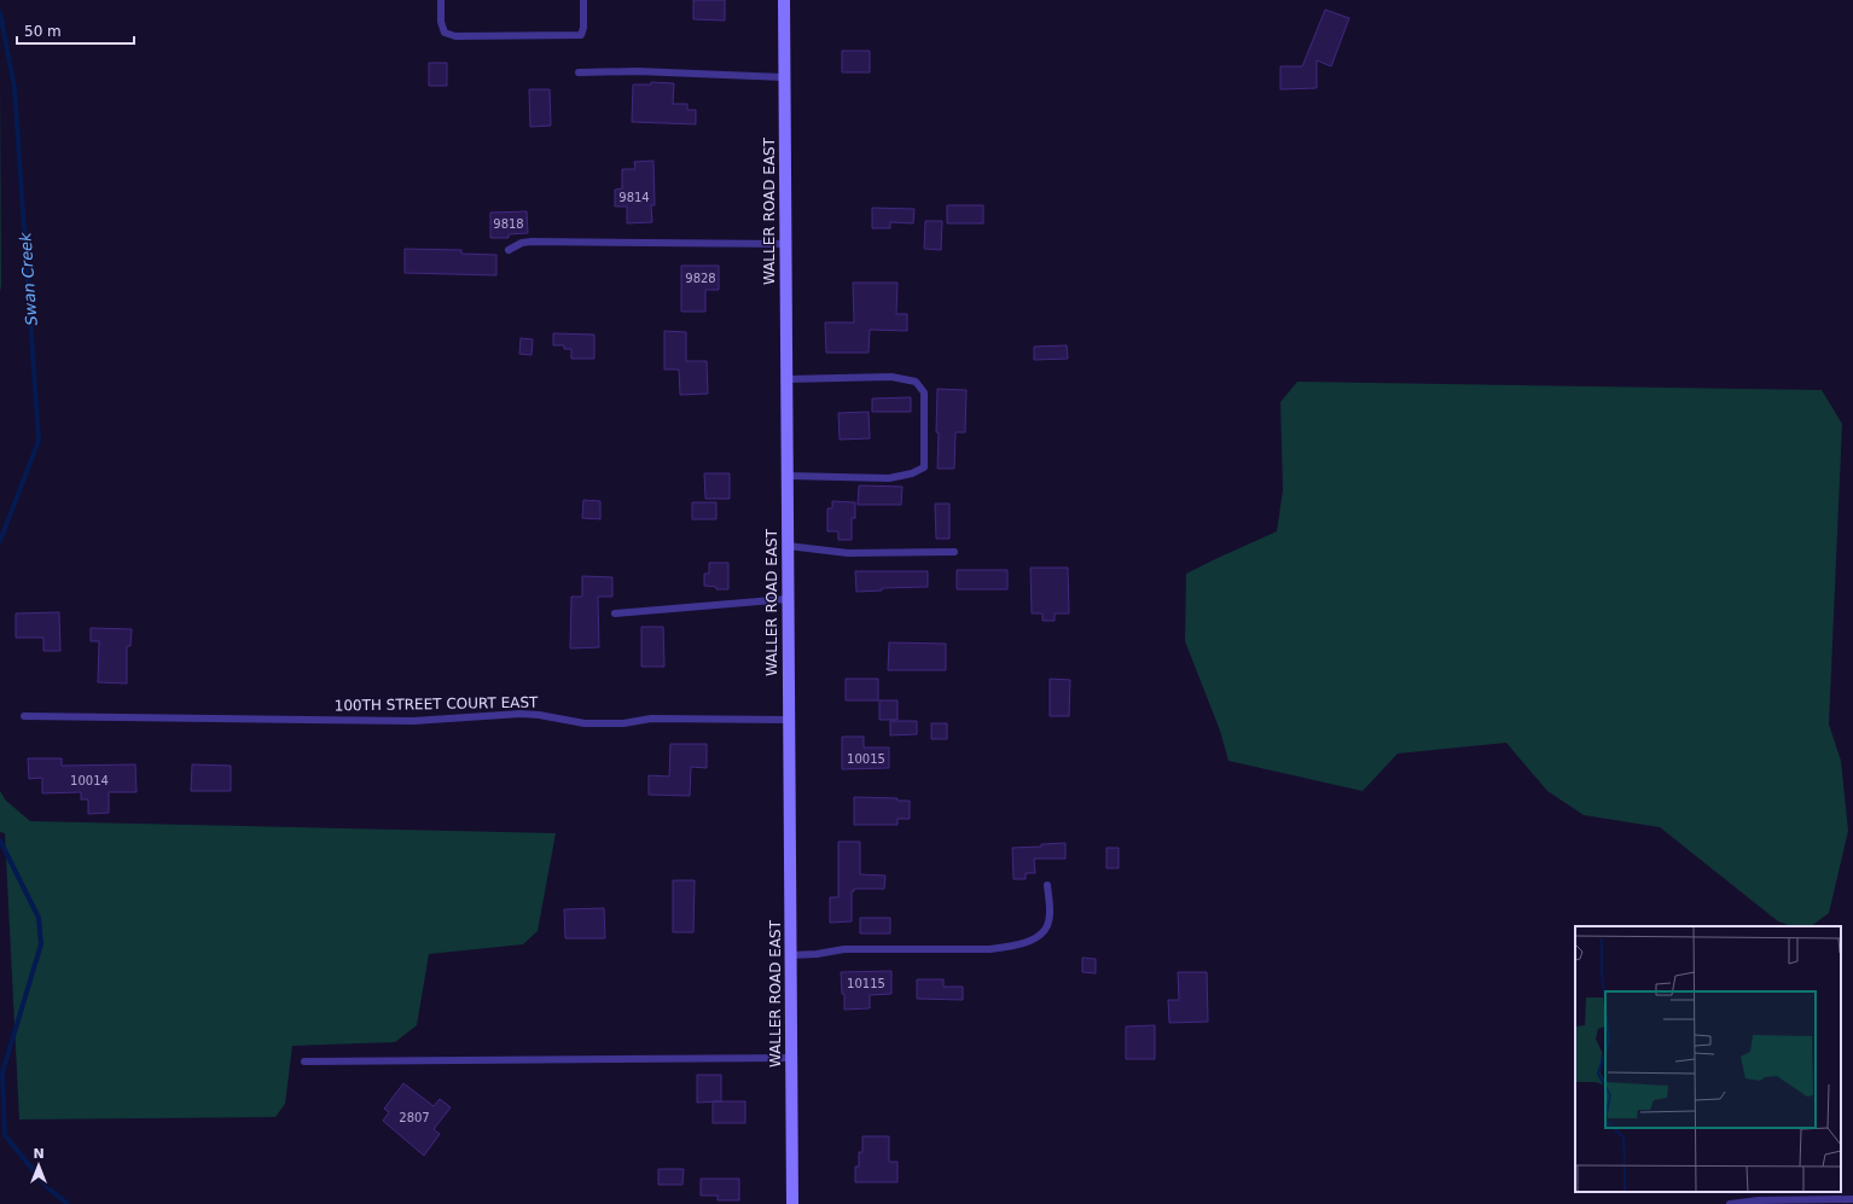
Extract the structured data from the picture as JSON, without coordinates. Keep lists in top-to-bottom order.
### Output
{
  "streets": {
    "street": ["WALLER ROAD EAST"],
    "lane": ["100TH STREET COURT EAST"]
  },
  "crossings": [
    ["WALLER ROAD EAST", "100TH STREET COURT EAST"]
  ],
  "water": ["Swan Creek"],
  "house_numbers": [
    "9814",
    "9818",
    "9828",
    "10015",
    "10014",
    "10115",
    "2807"
  ],
  "scale_bar": "50 m",
  "north": "top"
}
